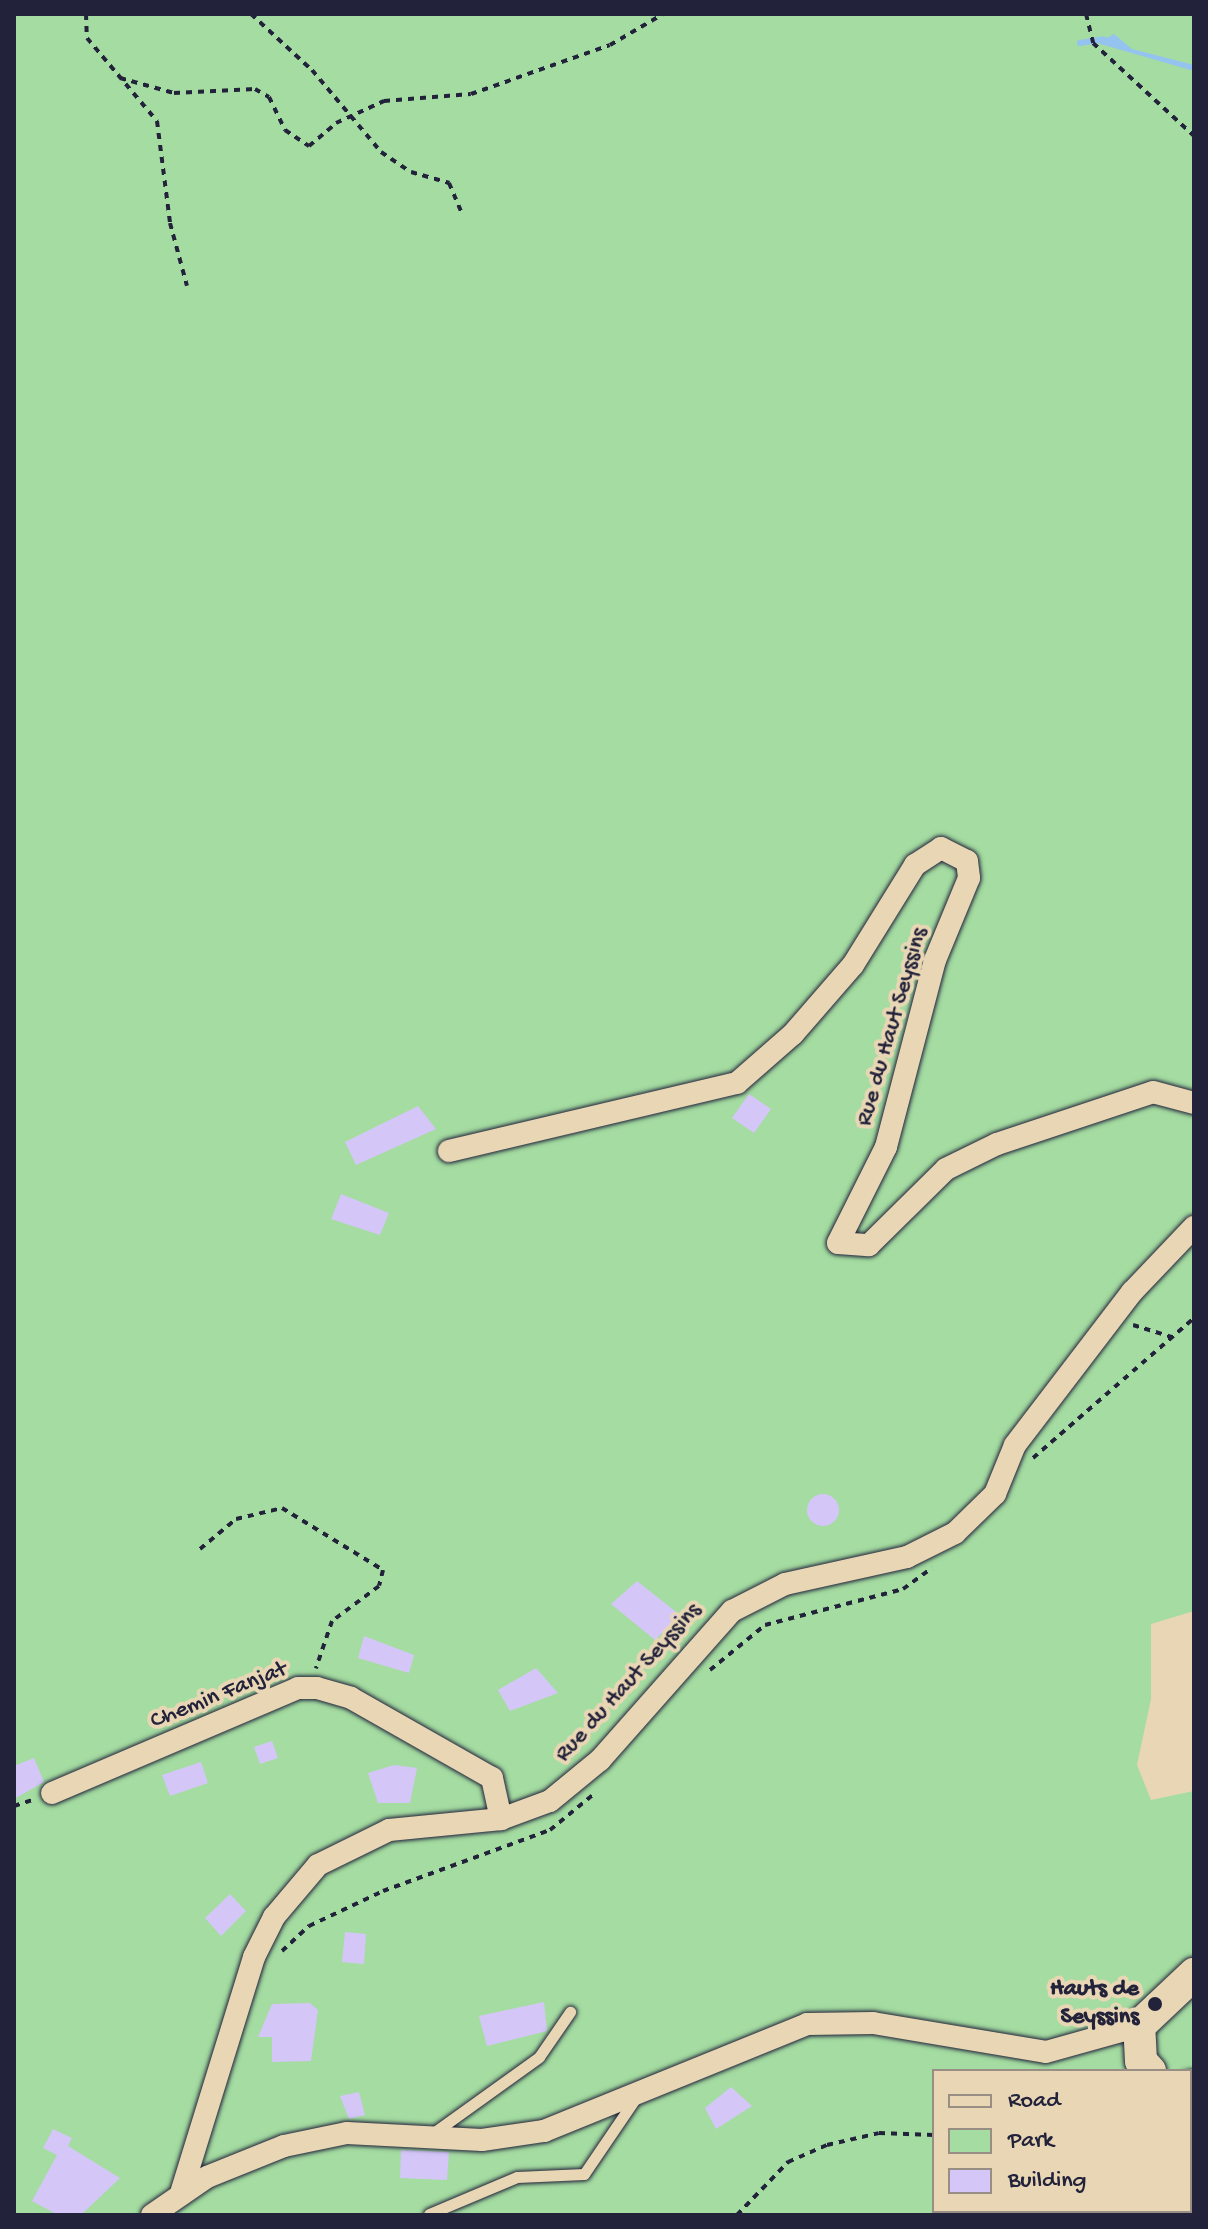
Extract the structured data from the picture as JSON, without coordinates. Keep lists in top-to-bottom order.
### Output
{
  "streets": {
    "street": ["Rue du Haut Seyssins", "Chemin Fanjat"]
  },
  "crossings": [
    ["Rue du Haut Seyssins", "Chemin Fanjat"]
  ],
  "places": ["Hauts de Seyssins"],
  "legend": ["Road", "Park", "Building"]
}
